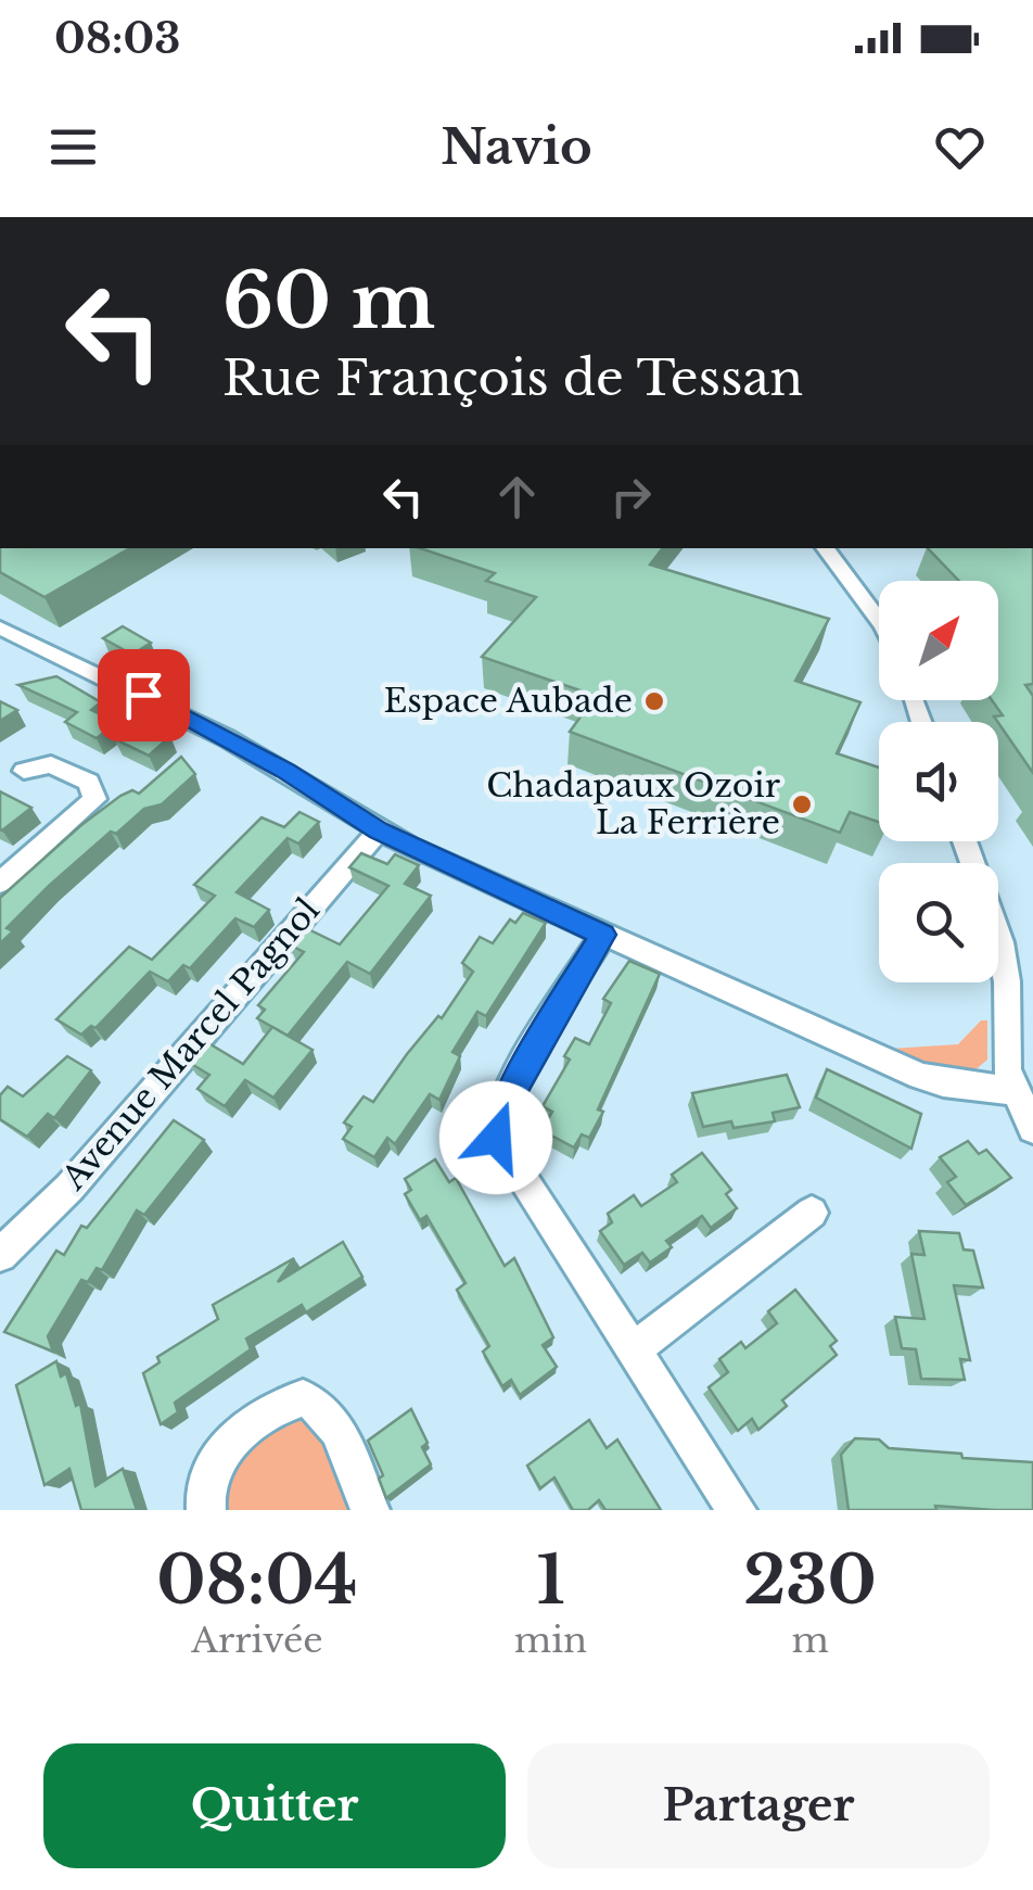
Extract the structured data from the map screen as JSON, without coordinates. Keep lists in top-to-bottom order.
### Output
{
  "streets": {
    "street": ["Avenue Marcel Pagnol"]
  },
  "places": ["Espace Aubade", "Chadapaux Ozoir La Ferrière"],
  "north": "top right",
  "page": {
    "status": "08:03",
    "header": "Navio",
    "turn": ["60 m", "Rue François de Tessan"],
    "eta": [
      "08:04",
      "Arrivée",
      "1",
      "min",
      "230",
      "m"
    ],
    "buttons": ["Quitter", "Partager"]
  }
}
